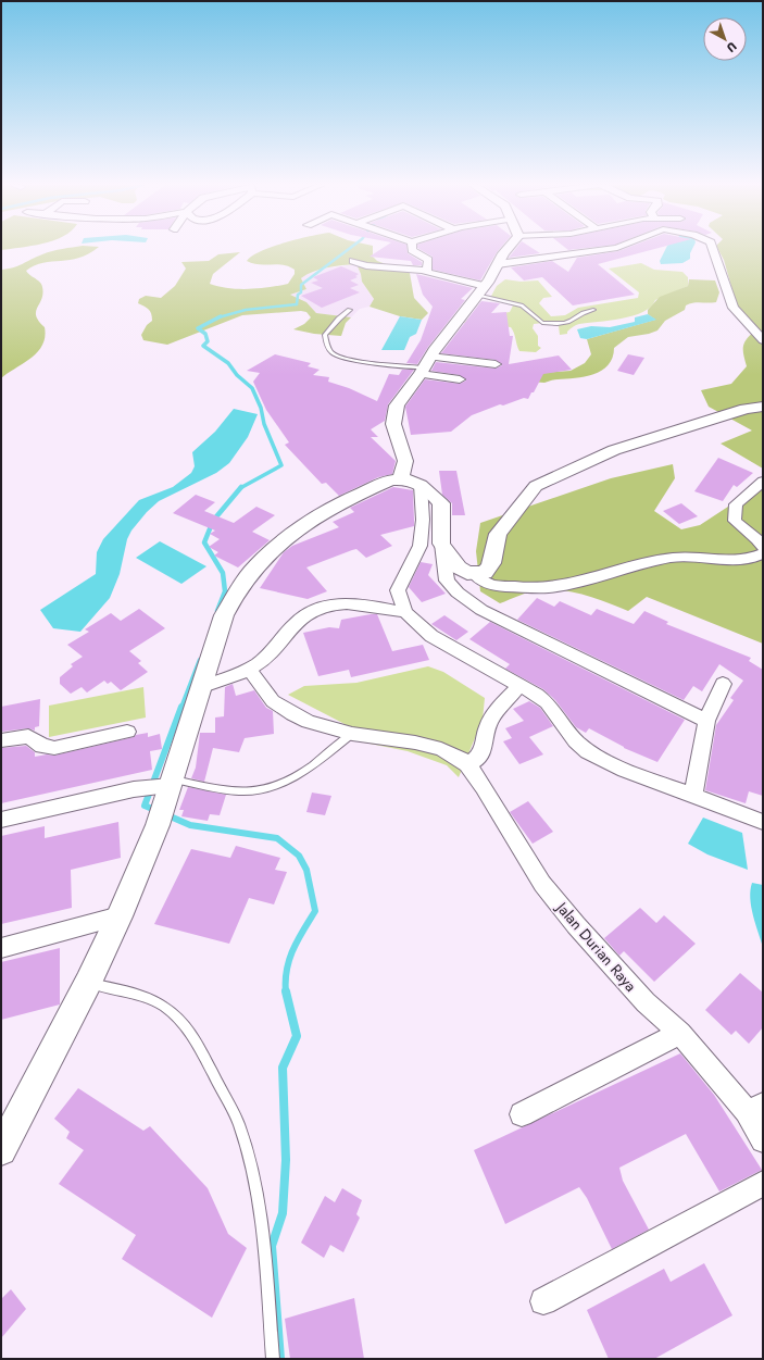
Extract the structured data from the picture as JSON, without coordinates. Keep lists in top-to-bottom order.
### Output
{
  "streets": {
    "street": ["Jalan Durian Raya"]
  },
  "north": "bottom right"
}
